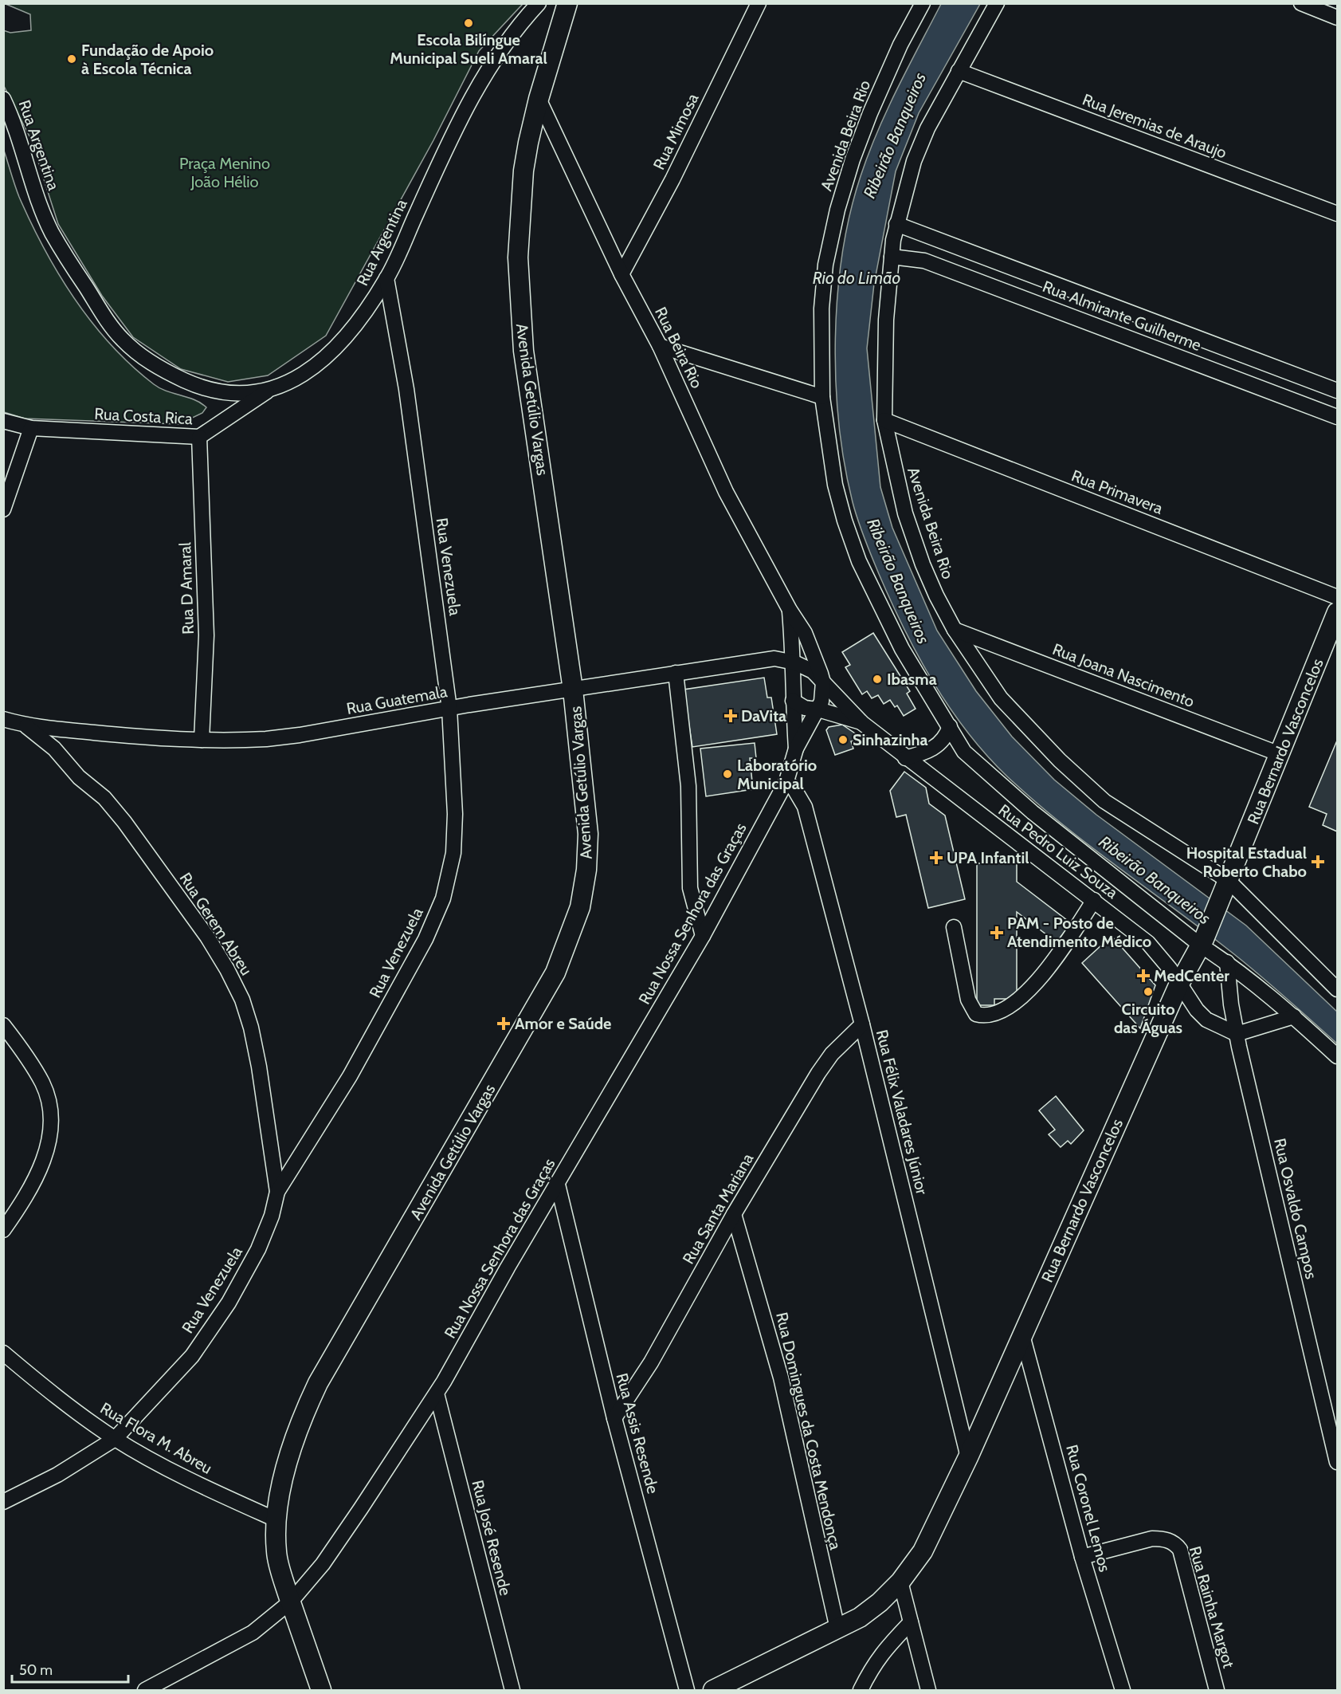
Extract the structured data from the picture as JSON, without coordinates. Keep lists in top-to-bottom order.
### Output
{
  "streets": {
    "main road": ["Avenida Getúlio Vargas", "Rua Bernardo Vasconcelos"],
    "street": [
      "Rua Jeremias de Araujo",
      "Rua Mimosa",
      "Avenida Beira Rio",
      "Rua Argentina",
      "Rua Almirante Guilherme",
      "Rua Beira Rio",
      "Rua Costa Rica",
      "Rua Primavera",
      "Rua Venezuela",
      "Rua D Amaral",
      "Rua Joana Nascimento",
      "Rua Guatemala",
      "Rua Pedro Luiz Souza",
      "Rua Nossa Senhora das Graças",
      "Rua Gerem Abreu",
      "Rua Félix Valadares Júnior",
      "Rua Santa Mariana",
      "Rua Osvaldo Campos",
      "Rua Domingues da Costa Mendonça",
      "Rua Assis Resende",
      "Rua Flora M. Abreu",
      "Rua Coronel Lemos",
      "Rua José Resende",
      "Rua Rainha Margot"
    ]
  },
  "crossings": [
    ["Rua Jeremias de Araujo", "Avenida Beira Rio"],
    ["Rua Mimosa", "Rua Beira Rio"],
    ["Avenida Beira Rio", "Rua Almirante Guilherme"],
    ["Avenida Beira Rio", "Rua Primavera"],
    ["Avenida Beira Rio", "Rua Joana Nascimento"],
    ["Avenida Beira Rio", "Rua Bernardo Vasconcelos"],
    ["Avenida Beira Rio", "Rua Osvaldo Campos"],
    ["Rua Argentina", "Rua Costa Rica"],
    ["Rua Argentina", "Rua Venezuela"],
    ["Rua Beira Rio", "Avenida Getúlio Vargas"],
    ["Rua Beira Rio", "Rua Guatemala"],
    ["Rua Beira Rio", "Rua Pedro Luiz Souza"],
    ["Rua Beira Rio", "Rua Nossa Senhora das Graças"],
    ["Avenida Getúlio Vargas", "Rua Guatemala"],
    ["Avenida Getúlio Vargas", "Rua Nossa Senhora das Graças"],
    ["Avenida Getúlio Vargas", "Rua Flora M. Abreu"],
    ["Rua Costa Rica", "Rua D Amaral"],
    ["Rua Venezuela", "Rua Guatemala"],
    ["Rua Venezuela", "Rua Gerem Abreu"],
    ["Rua Venezuela", "Rua Flora M. Abreu"],
    ["Rua D Amaral", "Rua Guatemala"],
    ["Rua Joana Nascimento", "Rua Bernardo Vasconcelos"],
    ["Rua Guatemala", "Rua Gerem Abreu"],
    ["Rua Bernardo Vasconcelos", "Rua Pedro Luiz Souza"],
    ["Rua Bernardo Vasconcelos", "Rua Félix Valadares Júnior"],
    ["Rua Bernardo Vasconcelos", "Rua Domingues da Costa Mendonça"],
    ["Rua Bernardo Vasconcelos", "Rua Coronel Lemos"],
    ["Rua Pedro Luiz Souza", "Rua Osvaldo Campos"],
    ["Rua Nossa Senhora das Graças", "Rua Félix Valadares Júnior"],
    ["Rua Nossa Senhora das Graças", "Rua Assis Resende"],
    ["Rua Nossa Senhora das Graças", "Rua José Resende"],
    ["Rua Félix Valadares Júnior", "Rua Santa Mariana"],
    ["Rua Santa Mariana", "Rua Domingues da Costa Mendonça"],
    ["Rua Santa Mariana", "Rua Assis Resende"],
    ["Rua Coronel Lemos", "Rua Rainha Margot"]
  ],
  "water": ["Ribeirão Banqueiros", "Rio do Limão"],
  "parks": ["Praça Menino João Hélio"],
  "places": {
    "other": [
      "Escola Bilíngue Municipal Sueli Amaral",
      "Fundação de Apoio à Escola Técnica",
      "Ibasma",
      "Sinhazinha",
      "Laboratório Municipal",
      "Circuito das Águas"
    ],
    "health": [
      "DaVita",
      "UPA Infantil",
      "Hospital Estadual Roberto Chabo",
      "PAM - Posto de Atendimento Médico",
      "MedCenter",
      "Amor e Saúde"
    ]
  },
  "scale_bar": "50 m"
}
